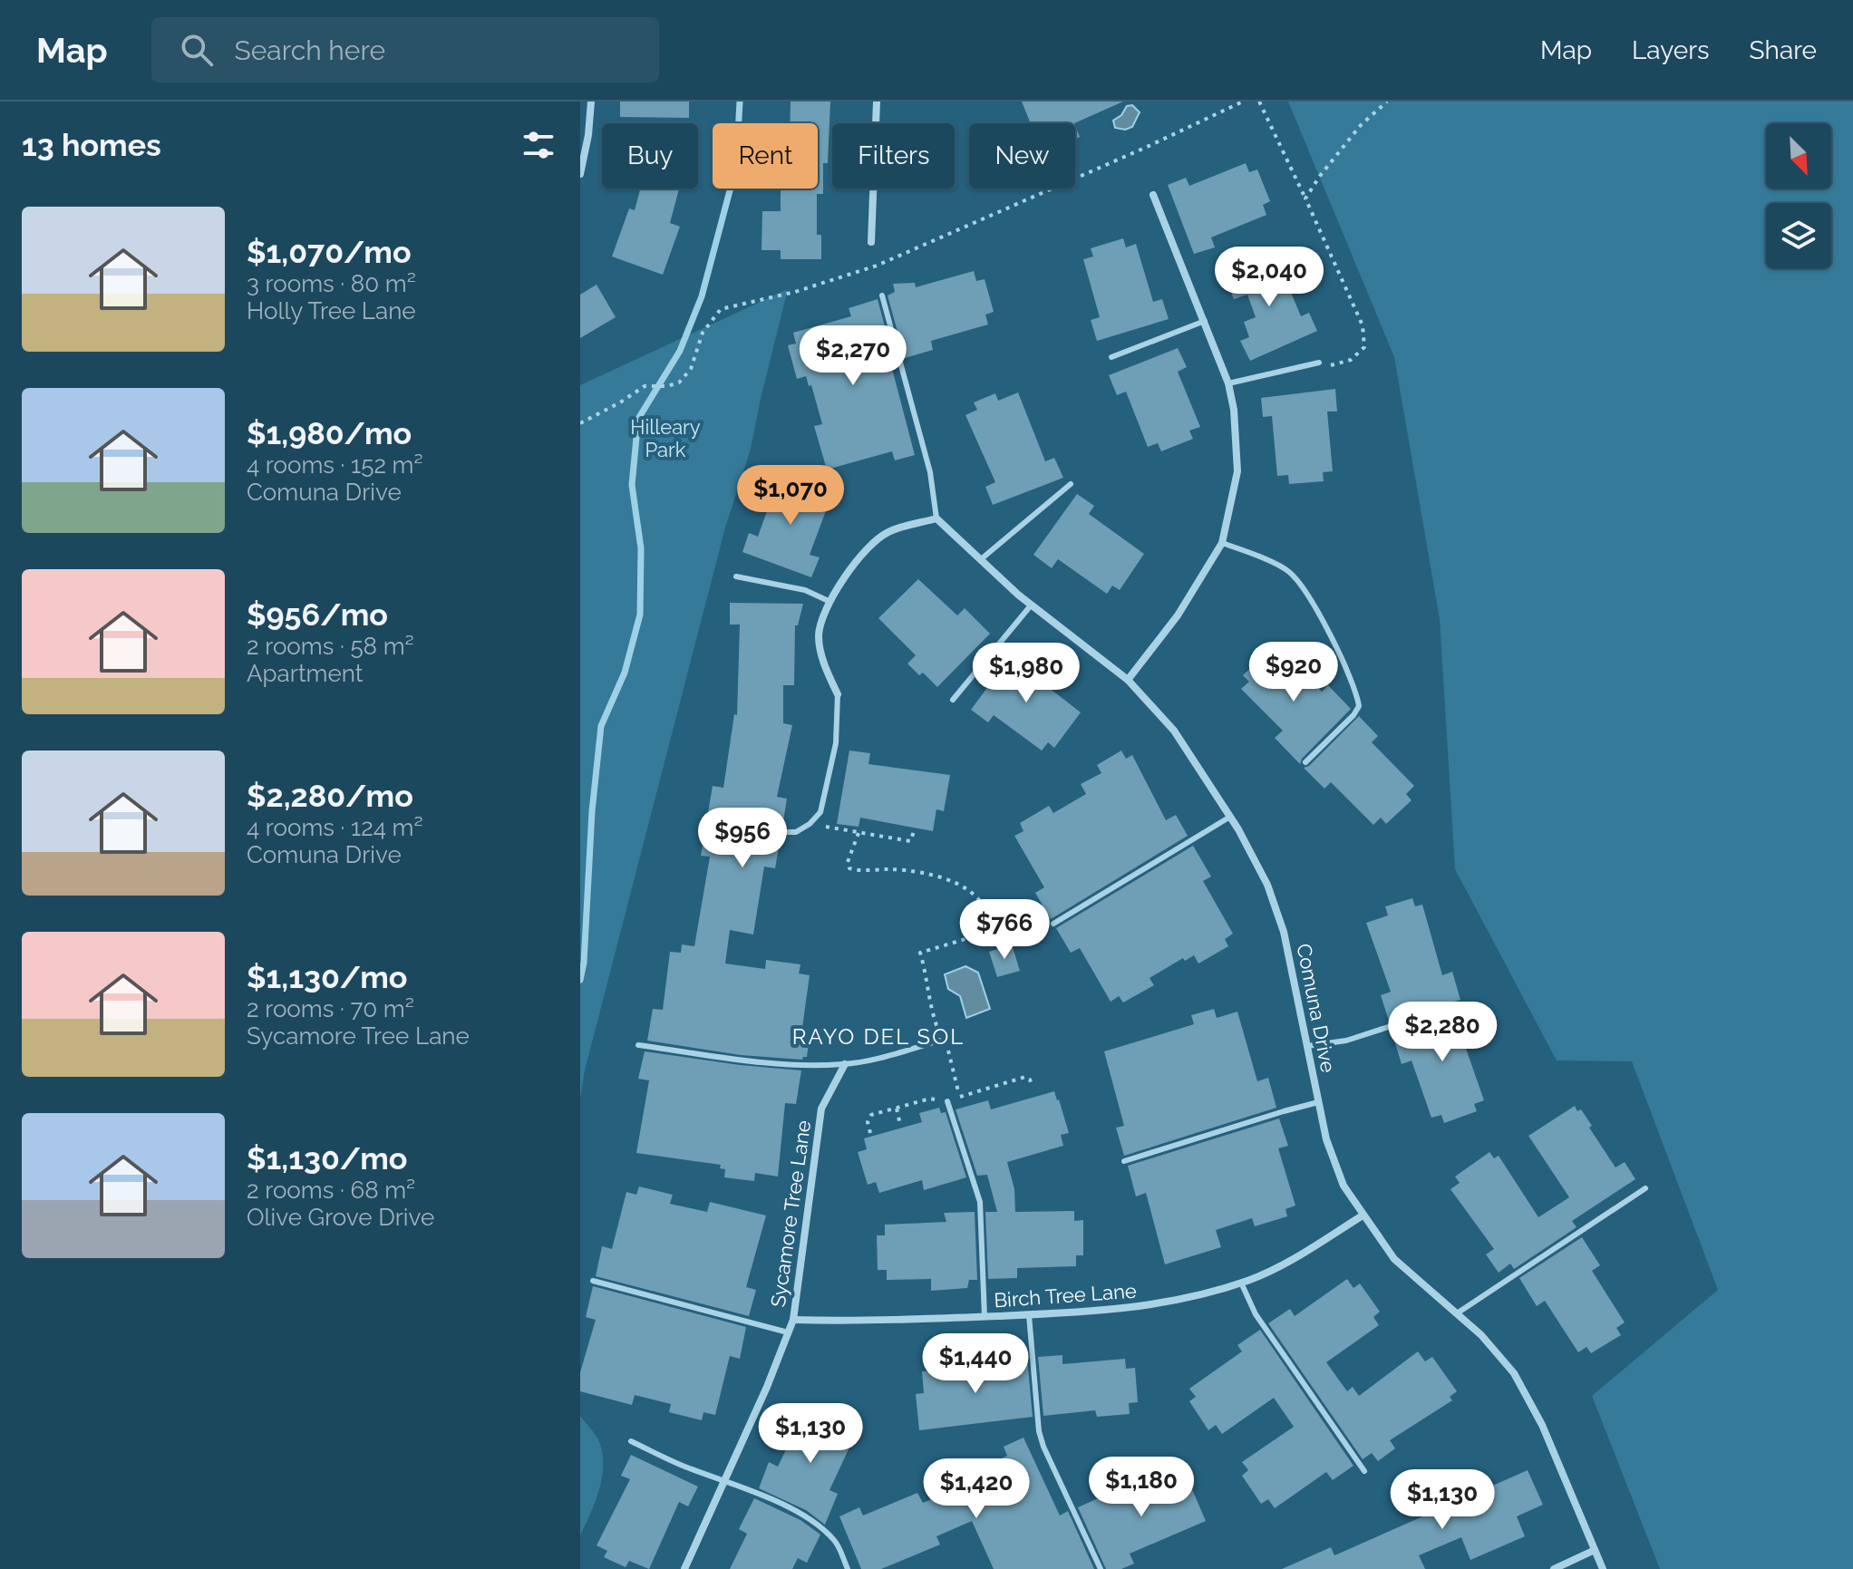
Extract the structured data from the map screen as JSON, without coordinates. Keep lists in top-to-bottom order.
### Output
{
  "streets": {
    "street": ["Comuna Drive", "Sycamore Tree Lane", "Birch Tree Lane"]
  },
  "crossings": [
    ["Comuna Drive", "Birch Tree Lane"],
    ["Sycamore Tree Lane", "Birch Tree Lane"]
  ],
  "districts": ["RAYO DEL SOL"],
  "parks": ["Hilleary Park"],
  "north": "bottom right",
  "page": {
    "header": "Map",
    "search": "Search here",
    "nav": ["Map", "Layers", "Share"],
    "heading": "13 homes",
    "chip": [
      "Buy",
      "Rent",
      "Filters",
      "New"
    ],
    "list": [
      {
        "name": "$1,070/mo",
        "note": "3 rooms · 80 m² · Holly Tree Lane"
      },
      {
        "name": "$1,980/mo",
        "note": "4 rooms · 152 m² · Comuna Drive"
      },
      {
        "name": "$956/mo",
        "note": "2 rooms · 58 m² · Apartment"
      },
      {
        "name": "$2,280/mo",
        "note": "4 rooms · 124 m² · Comuna Drive"
      },
      {
        "name": "$1,130/mo",
        "note": "2 rooms · 70 m² · Sycamore Tree Lane"
      },
      {
        "name": "$1,130/mo",
        "note": "2 rooms · 68 m² · Olive Grove Drive"
      }
    ],
    "price": [
      "$2,040",
      "$2,270",
      "$1,070",
      "$920",
      "$1,980",
      "$956",
      "$766",
      "$2,280",
      "$1,440",
      "$1,130",
      "$1,180",
      "$1,420",
      "$1,130"
    ]
  }
}
